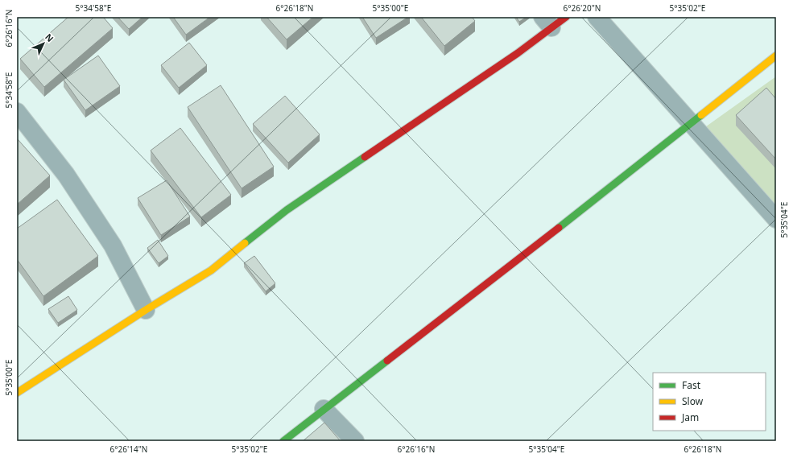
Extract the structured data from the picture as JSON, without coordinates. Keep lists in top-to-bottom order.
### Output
{
  "legend": ["Fast", "Slow", "Jam"],
  "north": "top right",
  "coordinates": [
    "5°34'58\"E",
    "6°26'18\"N",
    "5°35'00\"E",
    "6°26'20\"N",
    "5°35'02\"E",
    "6°26'16\"N",
    "5°35'04\"E",
    "6°26'14\"N"
  ]
}
